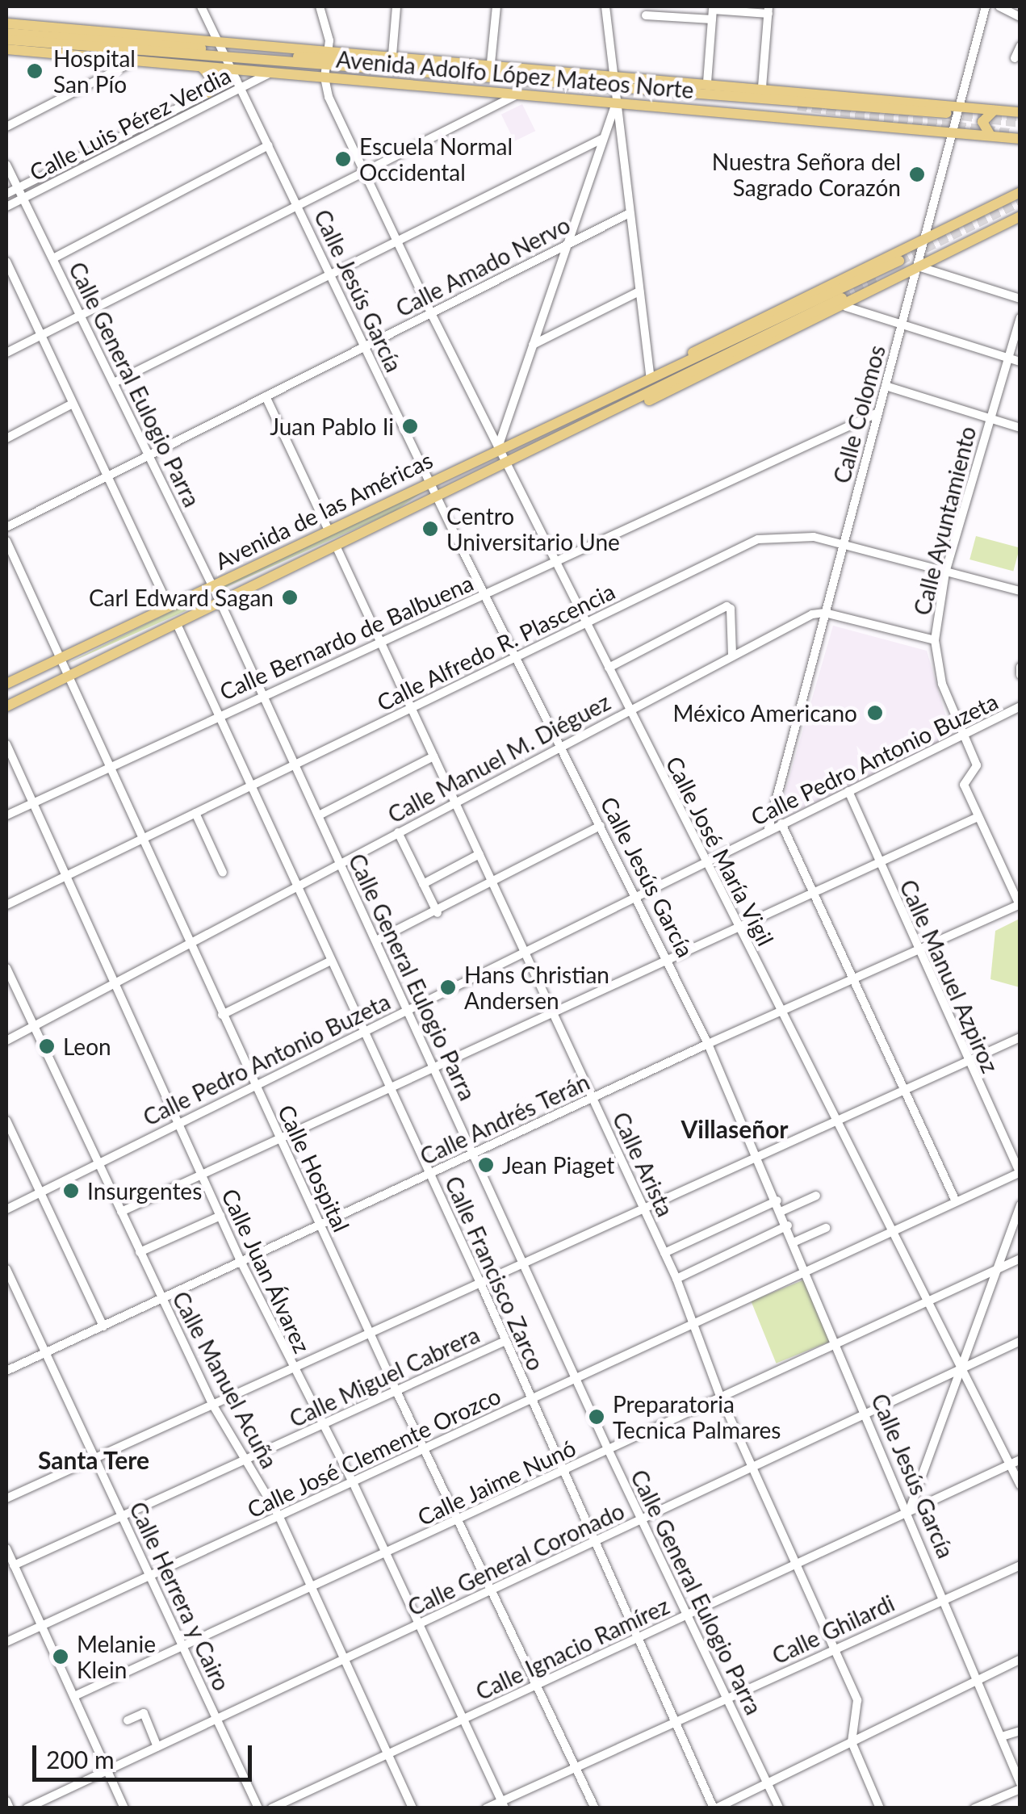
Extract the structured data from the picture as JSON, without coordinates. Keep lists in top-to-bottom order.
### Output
{
  "streets": {
    "main road": ["Avenida Adolfo López Mateos Norte", "Avenida de las Américas"],
    "street": [
      "Calle Luis Pérez Verdia",
      "Calle Amado Nervo",
      "Calle Jesús García",
      "Calle General Eulogio Parra",
      "Calle Colomos",
      "Calle Ayuntamiento",
      "Calle Bernardo de Balbuena",
      "Calle Alfredo R. Plascencia",
      "Calle Manuel M. Diéguez",
      "Calle Pedro Antonio Buzeta",
      "Calle José María Vigil",
      "Calle Manuel Azpiroz",
      "Calle Andrés Terán",
      "Calle Arista",
      "Calle Hospital",
      "Calle Juan Álvarez",
      "Calle Francisco Zarco",
      "Calle Miguel Cabrera",
      "Calle Manuel Acuña",
      "Calle José Clemente Orozco",
      "Calle Jaime Nunó",
      "Calle General Coronado",
      "Calle Herrera y Cairo",
      "Calle Ghilardi",
      "Calle Ignacio Ramírez"
    ]
  },
  "crossings": [
    ["Avenida Adolfo López Mateos Norte", "Calle Luis Pérez Verdia"],
    ["Avenida Adolfo López Mateos Norte", "Calle Jesús García"],
    ["Avenida Adolfo López Mateos Norte", "Calle Colomos"],
    ["Avenida Adolfo López Mateos Norte", "Calle José María Vigil"],
    ["Calle Luis Pérez Verdia", "Calle Jesús García"],
    ["Calle Luis Pérez Verdia", "Calle General Eulogio Parra"],
    ["Calle Amado Nervo", "Calle Jesús García"],
    ["Calle Amado Nervo", "Calle General Eulogio Parra"],
    ["Calle Amado Nervo", "Calle José María Vigil"],
    ["Calle Jesús García", "Avenida de las Américas"],
    ["Calle Jesús García", "Calle Bernardo de Balbuena"],
    ["Calle Jesús García", "Calle Alfredo R. Plascencia"],
    ["Calle Jesús García", "Calle Manuel M. Diéguez"],
    ["Calle Jesús García", "Calle Pedro Antonio Buzeta"],
    ["Calle Jesús García", "Calle Andrés Terán"],
    ["Calle Jesús García", "Calle José Clemente Orozco"],
    ["Calle Jesús García", "Calle Jaime Nunó"],
    ["Calle Jesús García", "Calle General Coronado"],
    ["Calle Jesús García", "Calle Ghilardi"],
    ["Calle Jesús García", "Calle Ignacio Ramírez"],
    ["Calle General Eulogio Parra", "Avenida de las Américas"],
    ["Calle General Eulogio Parra", "Calle Bernardo de Balbuena"],
    ["Calle General Eulogio Parra", "Calle Alfredo R. Plascencia"],
    ["Calle General Eulogio Parra", "Calle Manuel M. Diéguez"],
    ["Calle General Eulogio Parra", "Calle Pedro Antonio Buzeta"],
    ["Calle General Eulogio Parra", "Calle Andrés Terán"],
    ["Calle General Eulogio Parra", "Calle José Clemente Orozco"],
    ["Calle General Eulogio Parra", "Calle Jaime Nunó"],
    ["Calle General Eulogio Parra", "Calle General Coronado"],
    ["Calle General Eulogio Parra", "Calle Ghilardi"],
    ["Calle General Eulogio Parra", "Calle Ignacio Ramírez"],
    ["Calle Colomos", "Avenida de las Américas"],
    ["Calle Colomos", "Calle Bernardo de Balbuena"],
    ["Calle Colomos", "Calle Alfredo R. Plascencia"],
    ["Calle Colomos", "Calle Manuel M. Diéguez"],
    ["Calle Colomos", "Calle Pedro Antonio Buzeta"],
    ["Avenida de las Américas", "Calle José María Vigil"],
    ["Avenida de las Américas", "Calle Arista"],
    ["Avenida de las Américas", "Calle Hospital"],
    ["Avenida de las Américas", "Calle Francisco Zarco"],
    ["Calle Ayuntamiento", "Calle Alfredo R. Plascencia"],
    ["Calle Ayuntamiento", "Calle Pedro Antonio Buzeta"],
    ["Calle Ayuntamiento", "Calle Andrés Terán"],
    ["Calle Bernardo de Balbuena", "Calle José María Vigil"],
    ["Calle Bernardo de Balbuena", "Calle Arista"],
    ["Calle Bernardo de Balbuena", "Calle Hospital"],
    ["Calle Bernardo de Balbuena", "Calle Juan Álvarez"],
    ["Calle Bernardo de Balbuena", "Calle Francisco Zarco"],
    ["Calle Alfredo R. Plascencia", "Calle José María Vigil"],
    ["Calle Alfredo R. Plascencia", "Calle Arista"],
    ["Calle Alfredo R. Plascencia", "Calle Hospital"],
    ["Calle Alfredo R. Plascencia", "Calle Juan Álvarez"],
    ["Calle Alfredo R. Plascencia", "Calle Francisco Zarco"],
    ["Calle Manuel M. Diéguez", "Calle José María Vigil"],
    ["Calle Manuel M. Diéguez", "Calle Arista"],
    ["Calle Manuel M. Diéguez", "Calle Hospital"],
    ["Calle Manuel M. Diéguez", "Calle Juan Álvarez"],
    ["Calle Manuel M. Diéguez", "Calle Francisco Zarco"],
    ["Calle Manuel M. Diéguez", "Calle Manuel Acuña"],
    ["Calle Pedro Antonio Buzeta", "Calle José María Vigil"],
    ["Calle Pedro Antonio Buzeta", "Calle Manuel Azpiroz"],
    ["Calle Pedro Antonio Buzeta", "Calle Arista"],
    ["Calle Pedro Antonio Buzeta", "Calle Hospital"],
    ["Calle Pedro Antonio Buzeta", "Calle Juan Álvarez"],
    ["Calle Pedro Antonio Buzeta", "Calle Francisco Zarco"],
    ["Calle Pedro Antonio Buzeta", "Calle Manuel Acuña"],
    ["Calle José María Vigil", "Calle Andrés Terán"],
    ["Calle José María Vigil", "Calle José Clemente Orozco"],
    ["Calle José María Vigil", "Calle Jaime Nunó"],
    ["Calle José María Vigil", "Calle General Coronado"],
    ["Calle José María Vigil", "Calle Ignacio Ramírez"],
    ["Calle Manuel Azpiroz", "Calle Andrés Terán"],
    ["Calle Manuel Azpiroz", "Calle José Clemente Orozco"],
    ["Calle Andrés Terán", "Calle Arista"],
    ["Calle Andrés Terán", "Calle Hospital"],
    ["Calle Andrés Terán", "Calle Juan Álvarez"],
    ["Calle Andrés Terán", "Calle Francisco Zarco"],
    ["Calle Andrés Terán", "Calle Manuel Acuña"],
    ["Calle Andrés Terán", "Calle Herrera y Cairo"],
    ["Calle Arista", "Calle José Clemente Orozco"],
    ["Calle Arista", "Calle Jaime Nunó"],
    ["Calle Arista", "Calle General Coronado"],
    ["Calle Arista", "Calle Ghilardi"],
    ["Calle Arista", "Calle Ignacio Ramírez"],
    ["Calle Hospital", "Calle Miguel Cabrera"],
    ["Calle Hospital", "Calle José Clemente Orozco"],
    ["Calle Hospital", "Calle Jaime Nunó"],
    ["Calle Hospital", "Calle General Coronado"],
    ["Calle Hospital", "Calle Ghilardi"],
    ["Calle Hospital", "Calle Ignacio Ramírez"],
    ["Calle Juan Álvarez", "Calle Miguel Cabrera"],
    ["Calle Juan Álvarez", "Calle José Clemente Orozco"],
    ["Calle Juan Álvarez", "Calle Jaime Nunó"],
    ["Calle Juan Álvarez", "Calle General Coronado"],
    ["Calle Juan Álvarez", "Calle Ghilardi"],
    ["Calle Juan Álvarez", "Calle Ignacio Ramírez"],
    ["Calle Francisco Zarco", "Calle Miguel Cabrera"],
    ["Calle Francisco Zarco", "Calle José Clemente Orozco"],
    ["Calle Francisco Zarco", "Calle Jaime Nunó"],
    ["Calle Francisco Zarco", "Calle General Coronado"],
    ["Calle Francisco Zarco", "Calle Ghilardi"],
    ["Calle Francisco Zarco", "Calle Ignacio Ramírez"],
    ["Calle Miguel Cabrera", "Calle Manuel Acuña"],
    ["Calle Miguel Cabrera", "Calle Herrera y Cairo"],
    ["Calle Manuel Acuña", "Calle José Clemente Orozco"],
    ["Calle Manuel Acuña", "Calle Jaime Nunó"],
    ["Calle Manuel Acuña", "Calle General Coronado"],
    ["Calle Manuel Acuña", "Calle Ignacio Ramírez"],
    ["Calle José Clemente Orozco", "Calle Herrera y Cairo"],
    ["Calle Jaime Nunó", "Calle Herrera y Cairo"],
    ["Calle General Coronado", "Calle Herrera y Cairo"]
  ],
  "districts": ["Villaseñor", "Santa Tere"],
  "places": [
    "Hospital San Pío",
    "Escuela Normal Occidental",
    "Nuestra Señora del Sagrado Corazón",
    "Juan Pablo Ii",
    "Centro Universitario Une",
    "Carl Edward Sagan",
    "México Americano",
    "Hans Christian Andersen",
    "Leon",
    "Jean Piaget",
    "Insurgentes",
    "Preparatoria Tecnica Palmares",
    "Melanie Klein"
  ],
  "scale_bar": "200 m"
}
